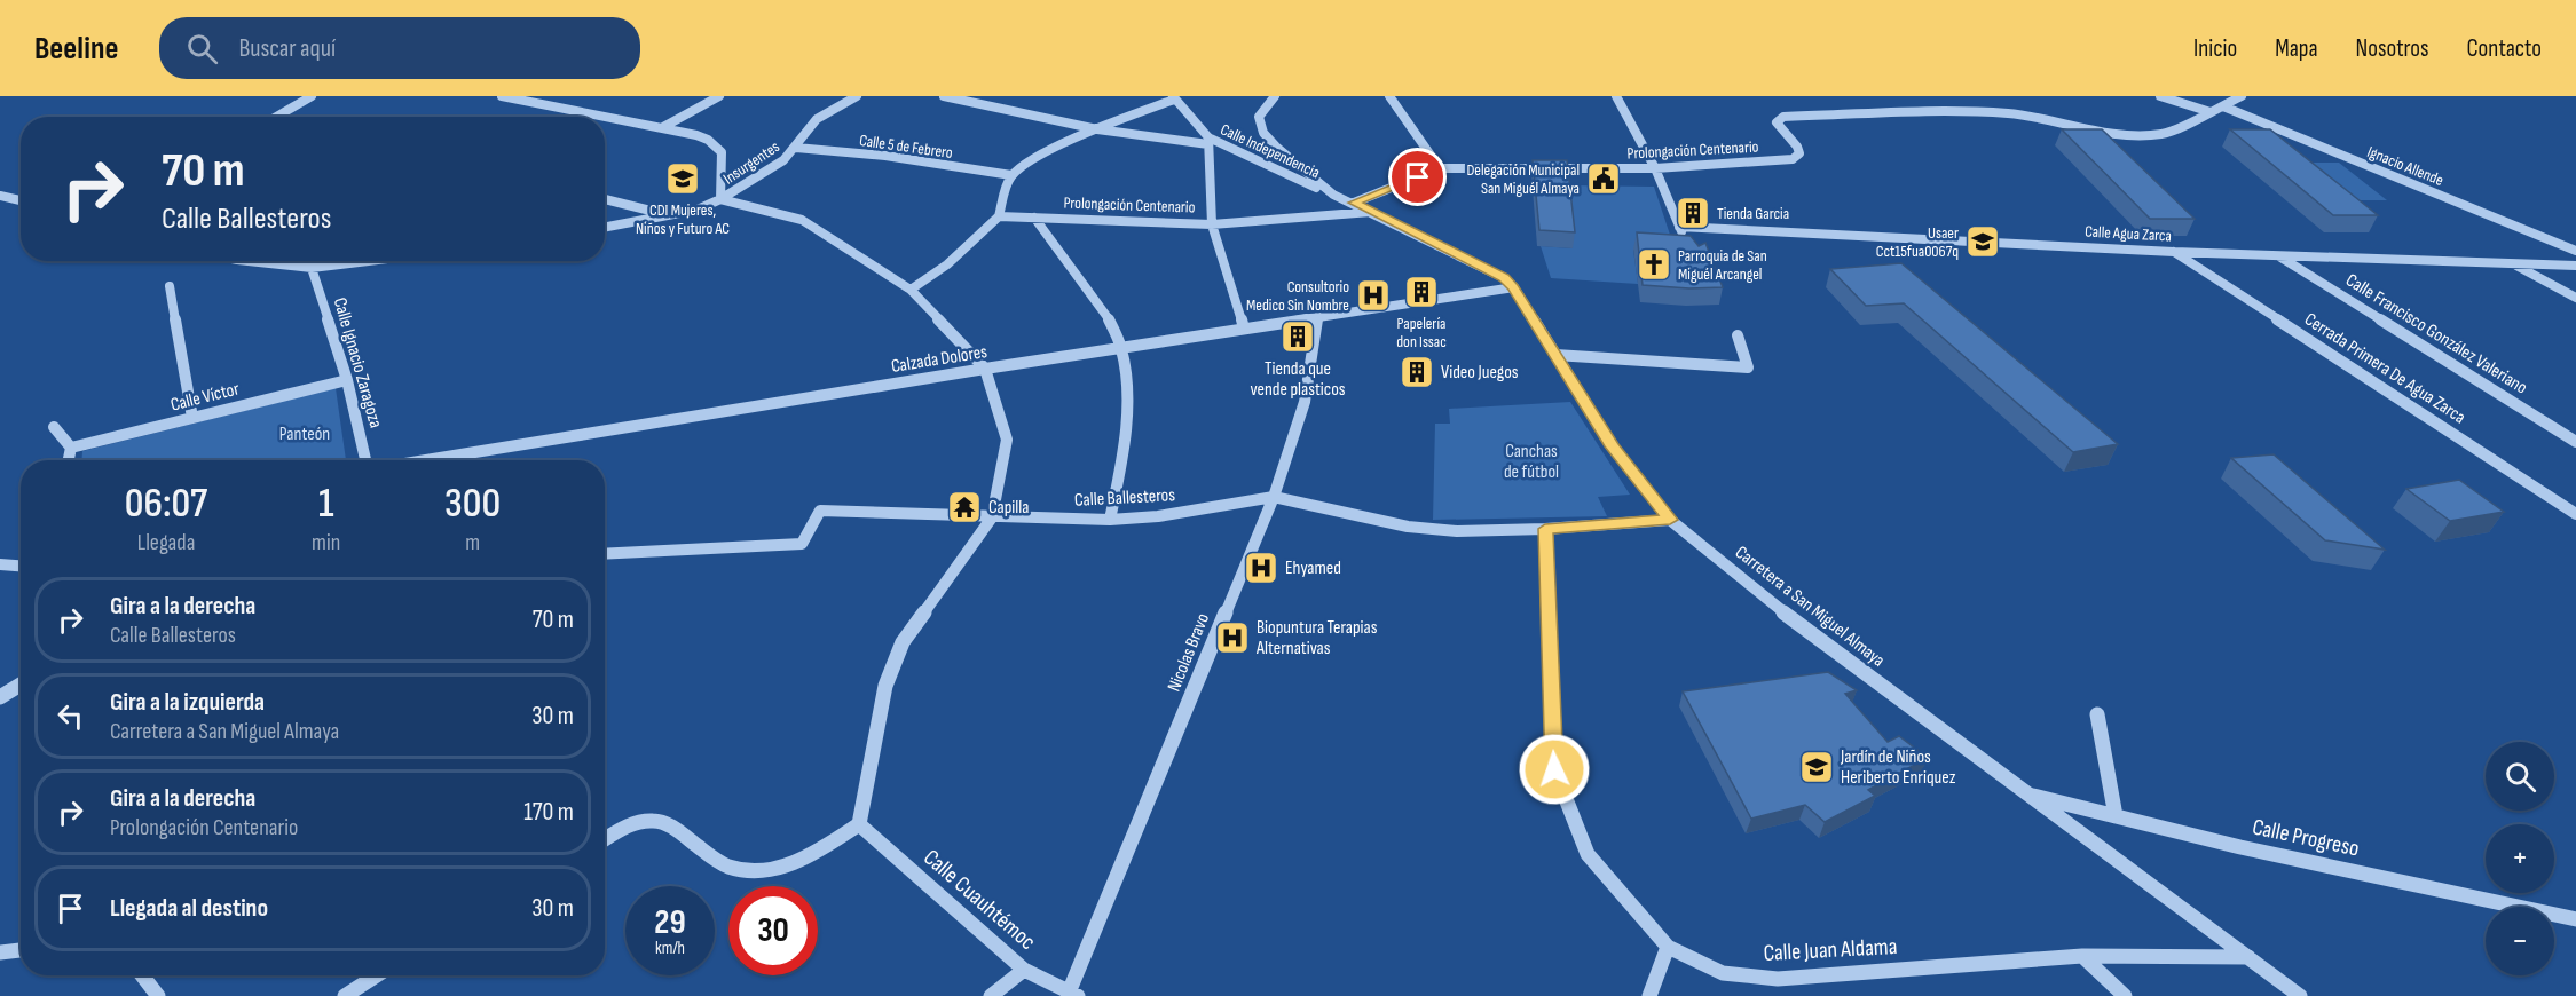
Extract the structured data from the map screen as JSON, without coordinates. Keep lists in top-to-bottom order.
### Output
{
  "streets": {
    "street": [
      "Calle 5 de Febrero",
      "Prolongación Centenario",
      "Calle Independencia",
      "Insurgentes",
      "Ignacio Allende",
      "Calle Agua Zarca",
      "Calle Francisco González Valeriano",
      "Calzada Dolores",
      "Calle Ignacio Zaragoza",
      "Cerrada Primera De Agua Zarca",
      "Calle Víctor",
      "Calle Ballesteros",
      "Carretera a San Miguel Almaya",
      "Nicolas Bravo",
      "Calle Progreso",
      "Calle Cuauhtémoc",
      "Calle Juan Aldama"
    ]
  },
  "crossings": [
    ["Calle 5 de Febrero", "Insurgentes"],
    ["Prolongación Centenario", "Calle Independencia"],
    ["Prolongación Centenario", "Carretera a San Miguel Almaya"],
    ["Calle Independencia", "Carretera a San Miguel Almaya"],
    ["Calle Agua Zarca", "Calle Francisco González Valeriano"],
    ["Calle Agua Zarca", "Cerrada Primera De Agua Zarca"],
    ["Calzada Dolores", "Carretera a San Miguel Almaya"],
    ["Calzada Dolores", "Nicolas Bravo"],
    ["Calle Ignacio Zaragoza", "Calle Víctor"],
    ["Calle Ballesteros", "Carretera a San Miguel Almaya"],
    ["Calle Ballesteros", "Nicolas Bravo"],
    ["Calle Ballesteros", "Calle Juan Aldama"],
    ["Carretera a San Miguel Almaya", "Calle Progreso"],
    ["Carretera a San Miguel Almaya", "Calle Juan Aldama"],
    ["Nicolas Bravo", "Calle Cuauhtémoc"]
  ],
  "parks": ["Panteón", "Canchas de fútbol"],
  "places": {
    "school or university": ["CDI Mujeres, Niños y Futuro AC", "Usaer Cct15fua0067q", "Jardín de Niños Heriberto Enriquez"],
    "public building": ["Delegación Municipal San Miguél Almaya"],
    "building": [
      "Tienda Garcia",
      "Papelería don Issac",
      "Tienda que vende plasticos",
      "Video Juegos"
    ],
    "church": ["Parroquia de San Miguél Arcangel"],
    "hospital": ["Consultorio Medico Sin Nombre", "Ehyamed", "Biopuntura Terapias Alternativas"],
    "temple": ["Capilla"]
  },
  "page": {
    "header": "Beeline",
    "search": "Buscar aquí",
    "nav": [
      "Inicio",
      "Mapa",
      "Nosotros",
      "Contacto"
    ],
    "turn": ["70 m", "Calle Ballesteros"],
    "eta": [
      "06:07",
      "Llegada",
      "1",
      "min",
      "300",
      "m"
    ],
    "list": [
      {
        "name": "Gira a la derecha",
        "note": "Calle Ballesteros",
        "value": "70 m"
      },
      {
        "name": "Gira a la izquierda",
        "note": "Carretera a San Miguel Almaya",
        "value": "30 m"
      },
      {
        "name": "Gira a la derecha",
        "note": "Prolongación Centenario",
        "value": "170 m"
      },
      {
        "name": "Llegada al destino",
        "value": "30 m"
      }
    ],
    "map_buttons": ["+", "−"],
    "speed": "29 km/h",
    "limit": "30"
  }
}
